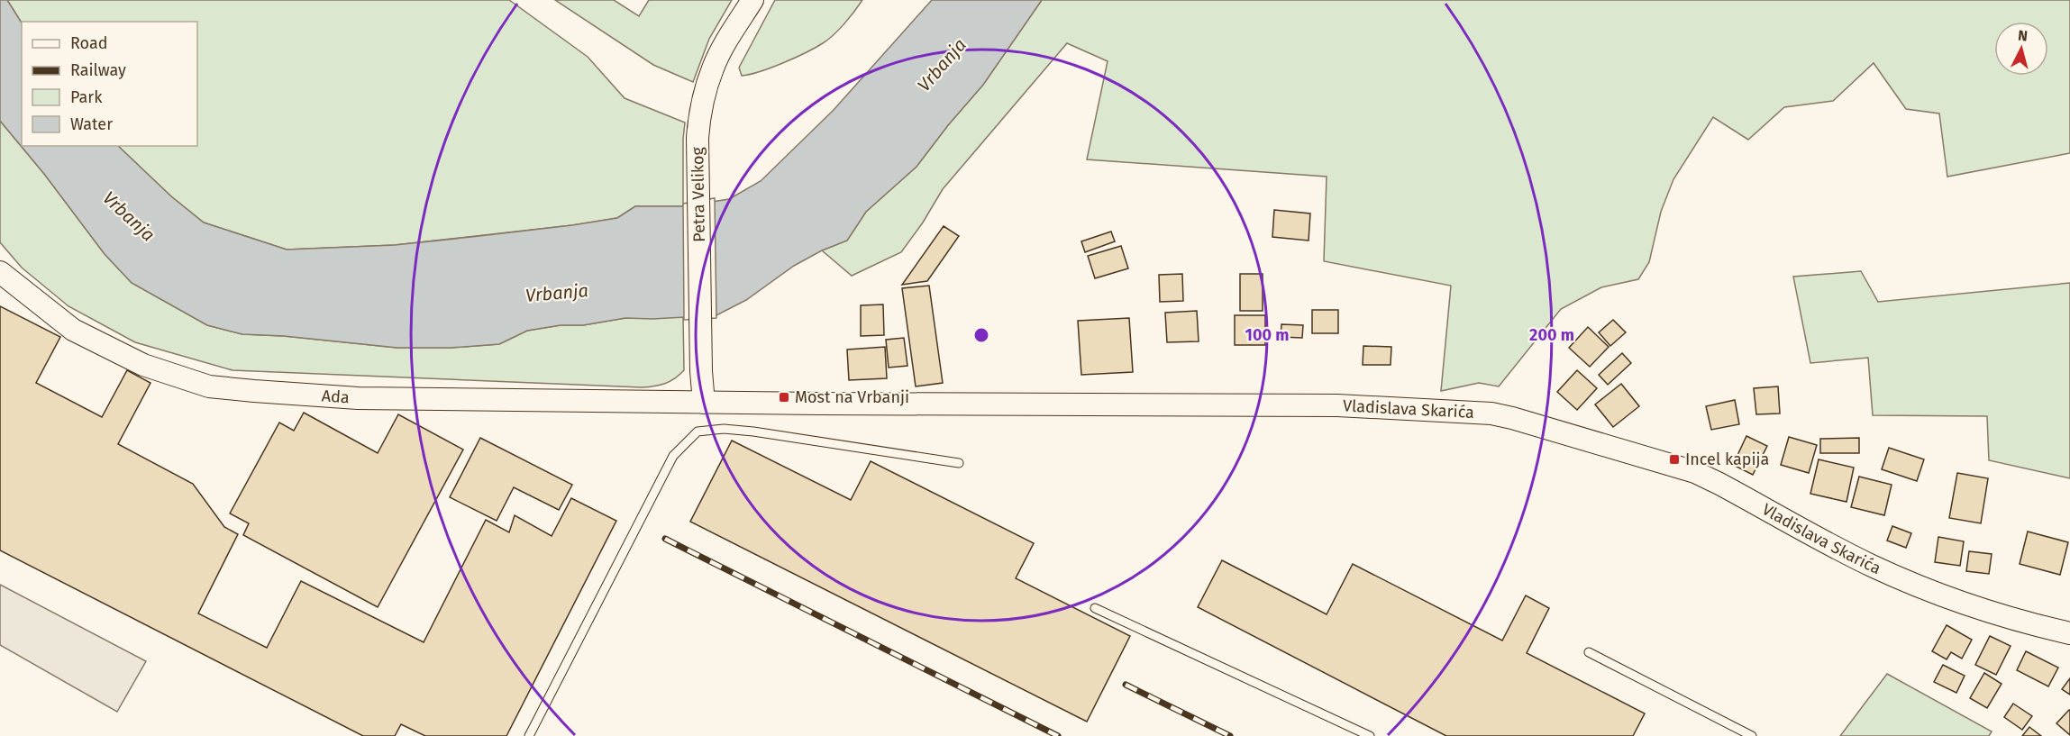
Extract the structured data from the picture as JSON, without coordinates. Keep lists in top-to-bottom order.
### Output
{
  "streets": {
    "street": ["Petra Velikog", "Ada", "Vladislava Skarića"]
  },
  "crossings": [
    ["Petra Velikog", "Ada"],
    ["Petra Velikog", "Vladislava Skarića"],
    ["Ada", "Vladislava Skarića"]
  ],
  "water": ["Vrbanja"],
  "places": {
    "transit": ["Most na Vrbanji", "Incel kapija"]
  },
  "legend": [
    "Road",
    "Railway",
    "Park",
    "Water"
  ],
  "north": "top",
  "rings": ["100 m", "200 m"]
}
